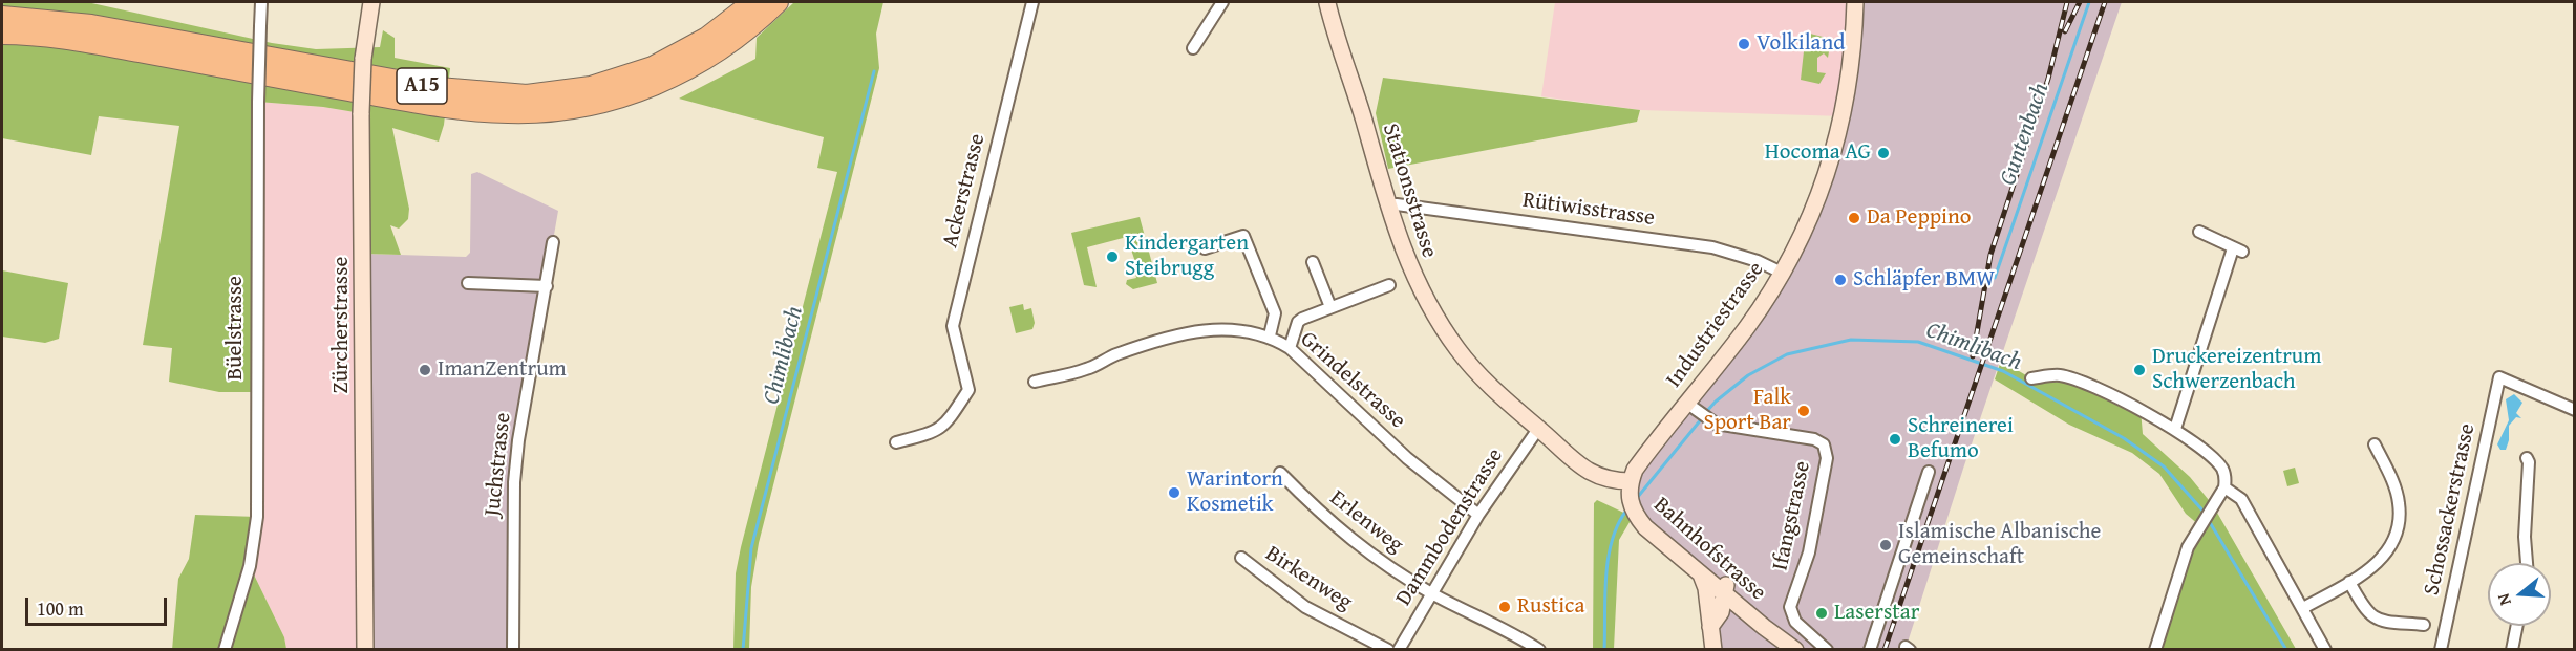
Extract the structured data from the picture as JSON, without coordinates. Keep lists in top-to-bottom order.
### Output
{
  "streets": {
    "highway": ["A15"],
    "main road": [
      "Stationsstrasse",
      "Zürcherstrasse",
      "Industriestrasse",
      "Bahnhofstrasse"
    ],
    "street": [
      "Ackerstrasse",
      "Rütiwisstrasse",
      "Büelstrasse",
      "Grindelstrasse",
      "Juchstrasse",
      "Schossackerstrasse",
      "Ifangstrasse",
      "Erlenweg",
      "Dammbodenstrasse",
      "Birkenweg"
    ]
  },
  "crossings": [
    ["Stationsstrasse", "Rütiwisstrasse"],
    ["Stationsstrasse", "Industriestrasse"],
    ["Stationsstrasse", "Dammbodenstrasse"],
    ["Stationsstrasse", "Bahnhofstrasse"],
    ["Rütiwisstrasse", "Industriestrasse"],
    ["Industriestrasse", "Ifangstrasse"],
    ["Industriestrasse", "Bahnhofstrasse"],
    ["Grindelstrasse", "Dammbodenstrasse"],
    ["Erlenweg", "Dammbodenstrasse"]
  ],
  "water": ["Guntenbach", "Chimlibach"],
  "places": [
    "Volkiland",
    "Hocoma AG",
    "Da Peppino",
    "Kindergarten Steibrugg",
    "Schläpfer BMW",
    "ImanZentrum",
    "Druckereizentrum Schwerzenbach",
    "Falk Sport Bar",
    "Schreinerei Befumo",
    "Warintorn Kosmetik",
    "Islamische Albanische Gemeinschaft",
    "Rustica",
    "Laserstar"
  ],
  "scale_bar": "100 m",
  "north": "left"
}
